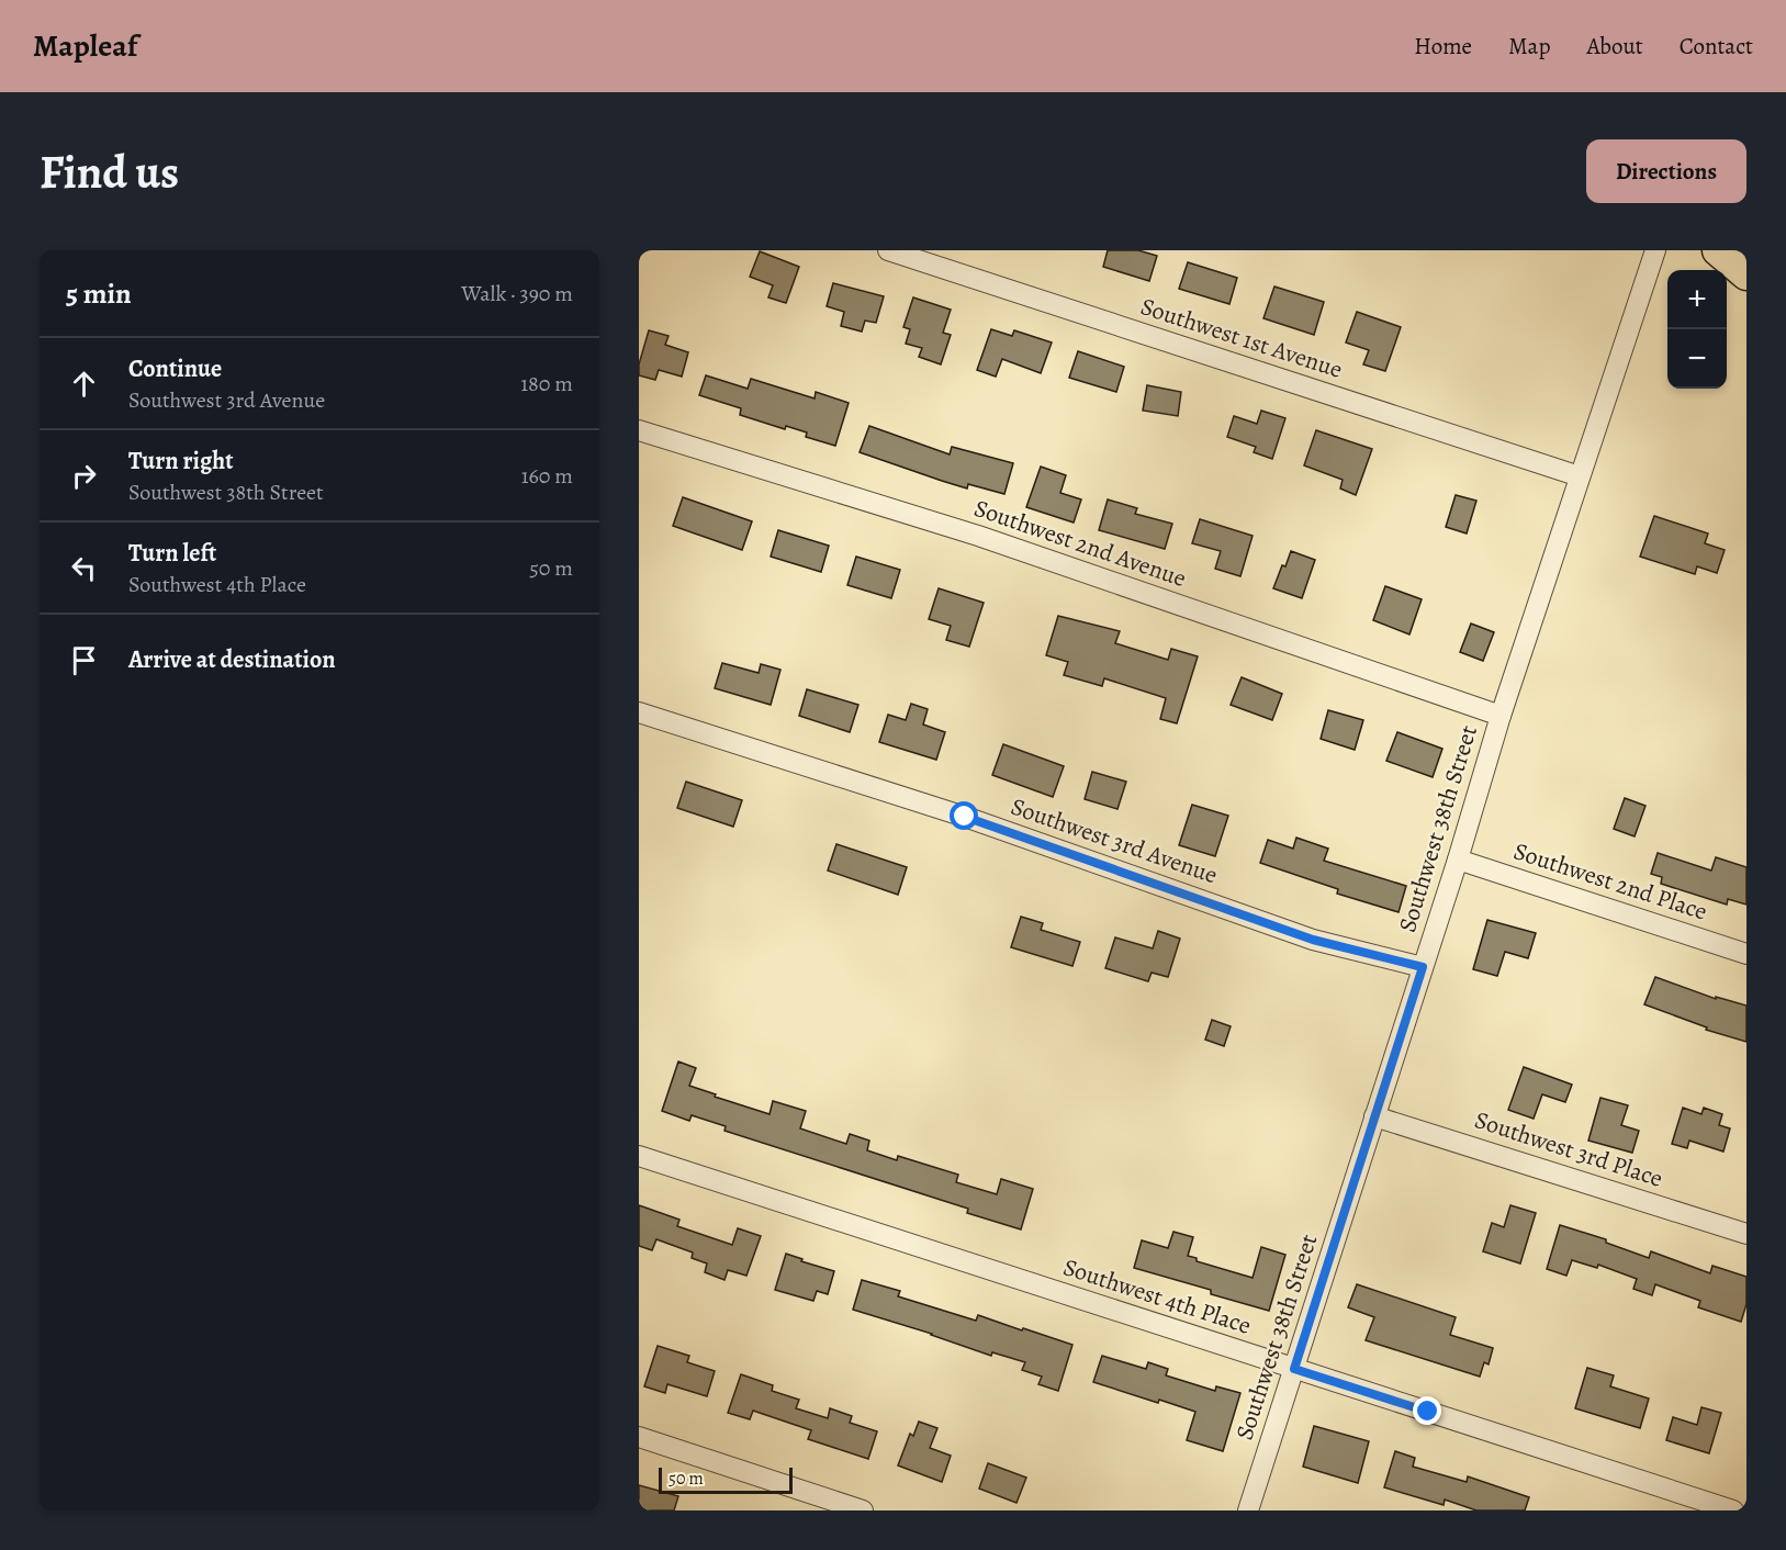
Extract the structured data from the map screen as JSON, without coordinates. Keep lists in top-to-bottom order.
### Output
{
  "streets": {
    "street": [
      "Southwest 1st Avenue",
      "Southwest 2nd Avenue",
      "Southwest 38th Street",
      "Southwest 3rd Avenue",
      "Southwest 2nd Place",
      "Southwest 3rd Place",
      "Southwest 4th Place"
    ]
  },
  "crossings": [
    ["Southwest 1st Avenue", "Southwest 38th Street"],
    ["Southwest 2nd Avenue", "Southwest 38th Street"],
    ["Southwest 38th Street", "Southwest 3rd Avenue"],
    ["Southwest 38th Street", "Southwest 2nd Place"],
    ["Southwest 38th Street", "Southwest 3rd Place"],
    ["Southwest 38th Street", "Southwest 4th Place"]
  ],
  "scale_bar": "50 m",
  "page": {
    "header": "Mapleaf",
    "nav": [
      "Home",
      "Map",
      "About",
      "Contact"
    ],
    "buttons": "Directions",
    "title": "Find us",
    "heading": ["5 min", "Walk · 390 m"],
    "map_buttons": ["+", "−"],
    "list": [
      ["Continue", "Southwest 3rd Avenue", "180 m"],
      ["Turn right", "Southwest 38th Street", "160 m"],
      ["Turn left", "Southwest 4th Place", "50 m"],
      "Arrive at destination"
    ],
    "scale": "50 m"
  }
}
